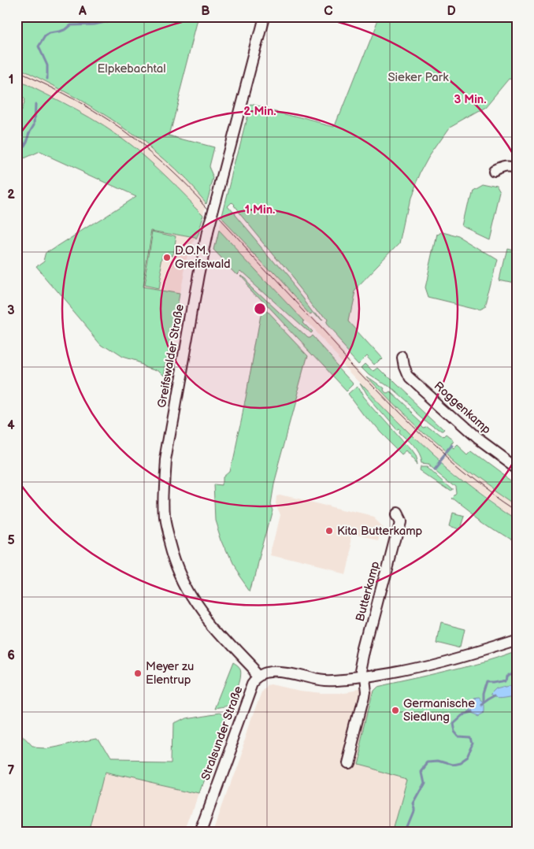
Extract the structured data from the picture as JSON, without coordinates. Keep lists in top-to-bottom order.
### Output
{
  "streets": {
    "street": [
      "Greifswalder Straße",
      "Roggenkamp",
      "Butterkamp",
      "Stralsunder Straße"
    ]
  },
  "crossings": [
    ["Greifswalder Straße", "Stralsunder Straße"]
  ],
  "parks": ["Elpkebachtal", "Sieker Park"],
  "places": [
    "D.O.M. Greifswald",
    "Kita Butterkamp",
    "Meyer zu Elentrup",
    "Germanische Siedlung"
  ],
  "grid": {
    "columns": [
      "A",
      "B",
      "C",
      "D"
    ],
    "rows": [
      "1",
      "2",
      "3",
      "4",
      "5",
      "6",
      "7"
    ]
  },
  "rings": ["3 Min.", "2 Min.", "1 Min."]
}
